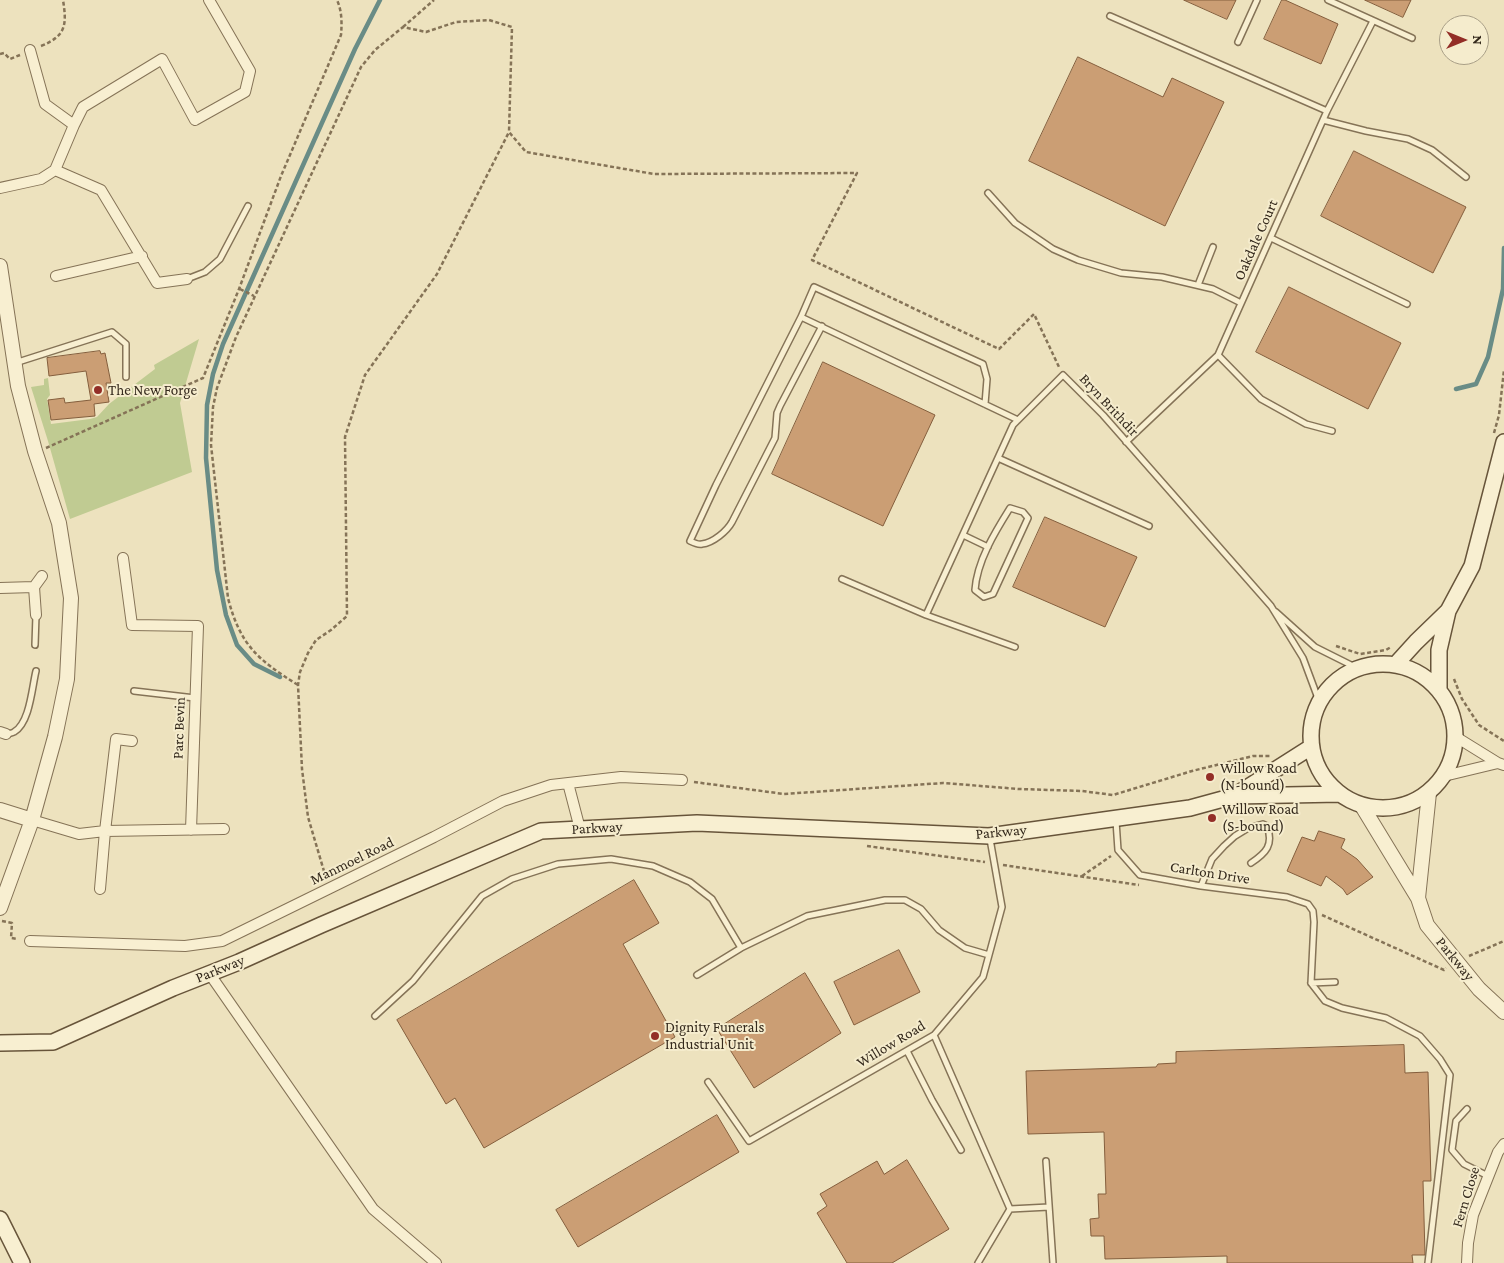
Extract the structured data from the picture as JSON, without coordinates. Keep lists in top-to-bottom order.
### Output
{
  "streets": {
    "main road": ["Parkway"],
    "street": ["Parc Bevin", "Manmoel Road", "Fern Close"],
    "lane": [
      "Oakdale Court",
      "Bryn Brithdir",
      "Carlton Drive",
      "Willow Road"
    ]
  },
  "crossings": [
    ["Oakdale Court", "Bryn Brithdir"],
    ["Bryn Brithdir", "Parkway"],
    ["Parkway", "Willow Road"]
  ],
  "places": [
    "The New Forge",
    "Willow Road (N-bound)",
    "Willow Road (S-bound)",
    "Dignity Funerals Industrial Unit"
  ],
  "north": "right"
}
